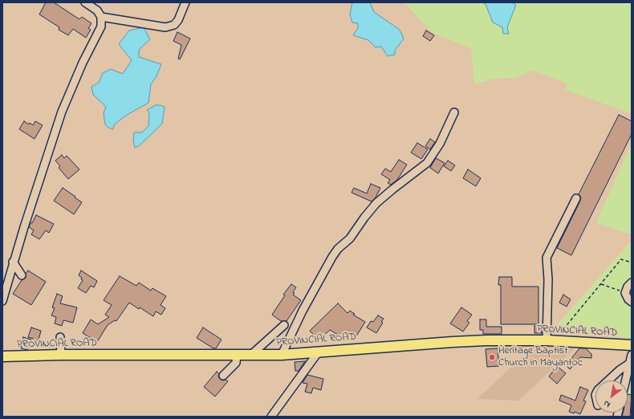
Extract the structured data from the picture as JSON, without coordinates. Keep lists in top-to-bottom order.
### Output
{
  "streets": {
    "main road": ["PROVINCIAL ROAD"]
  },
  "places": ["Heritage Baptist Church in Mayantoc"],
  "north": "bottom left"
}
